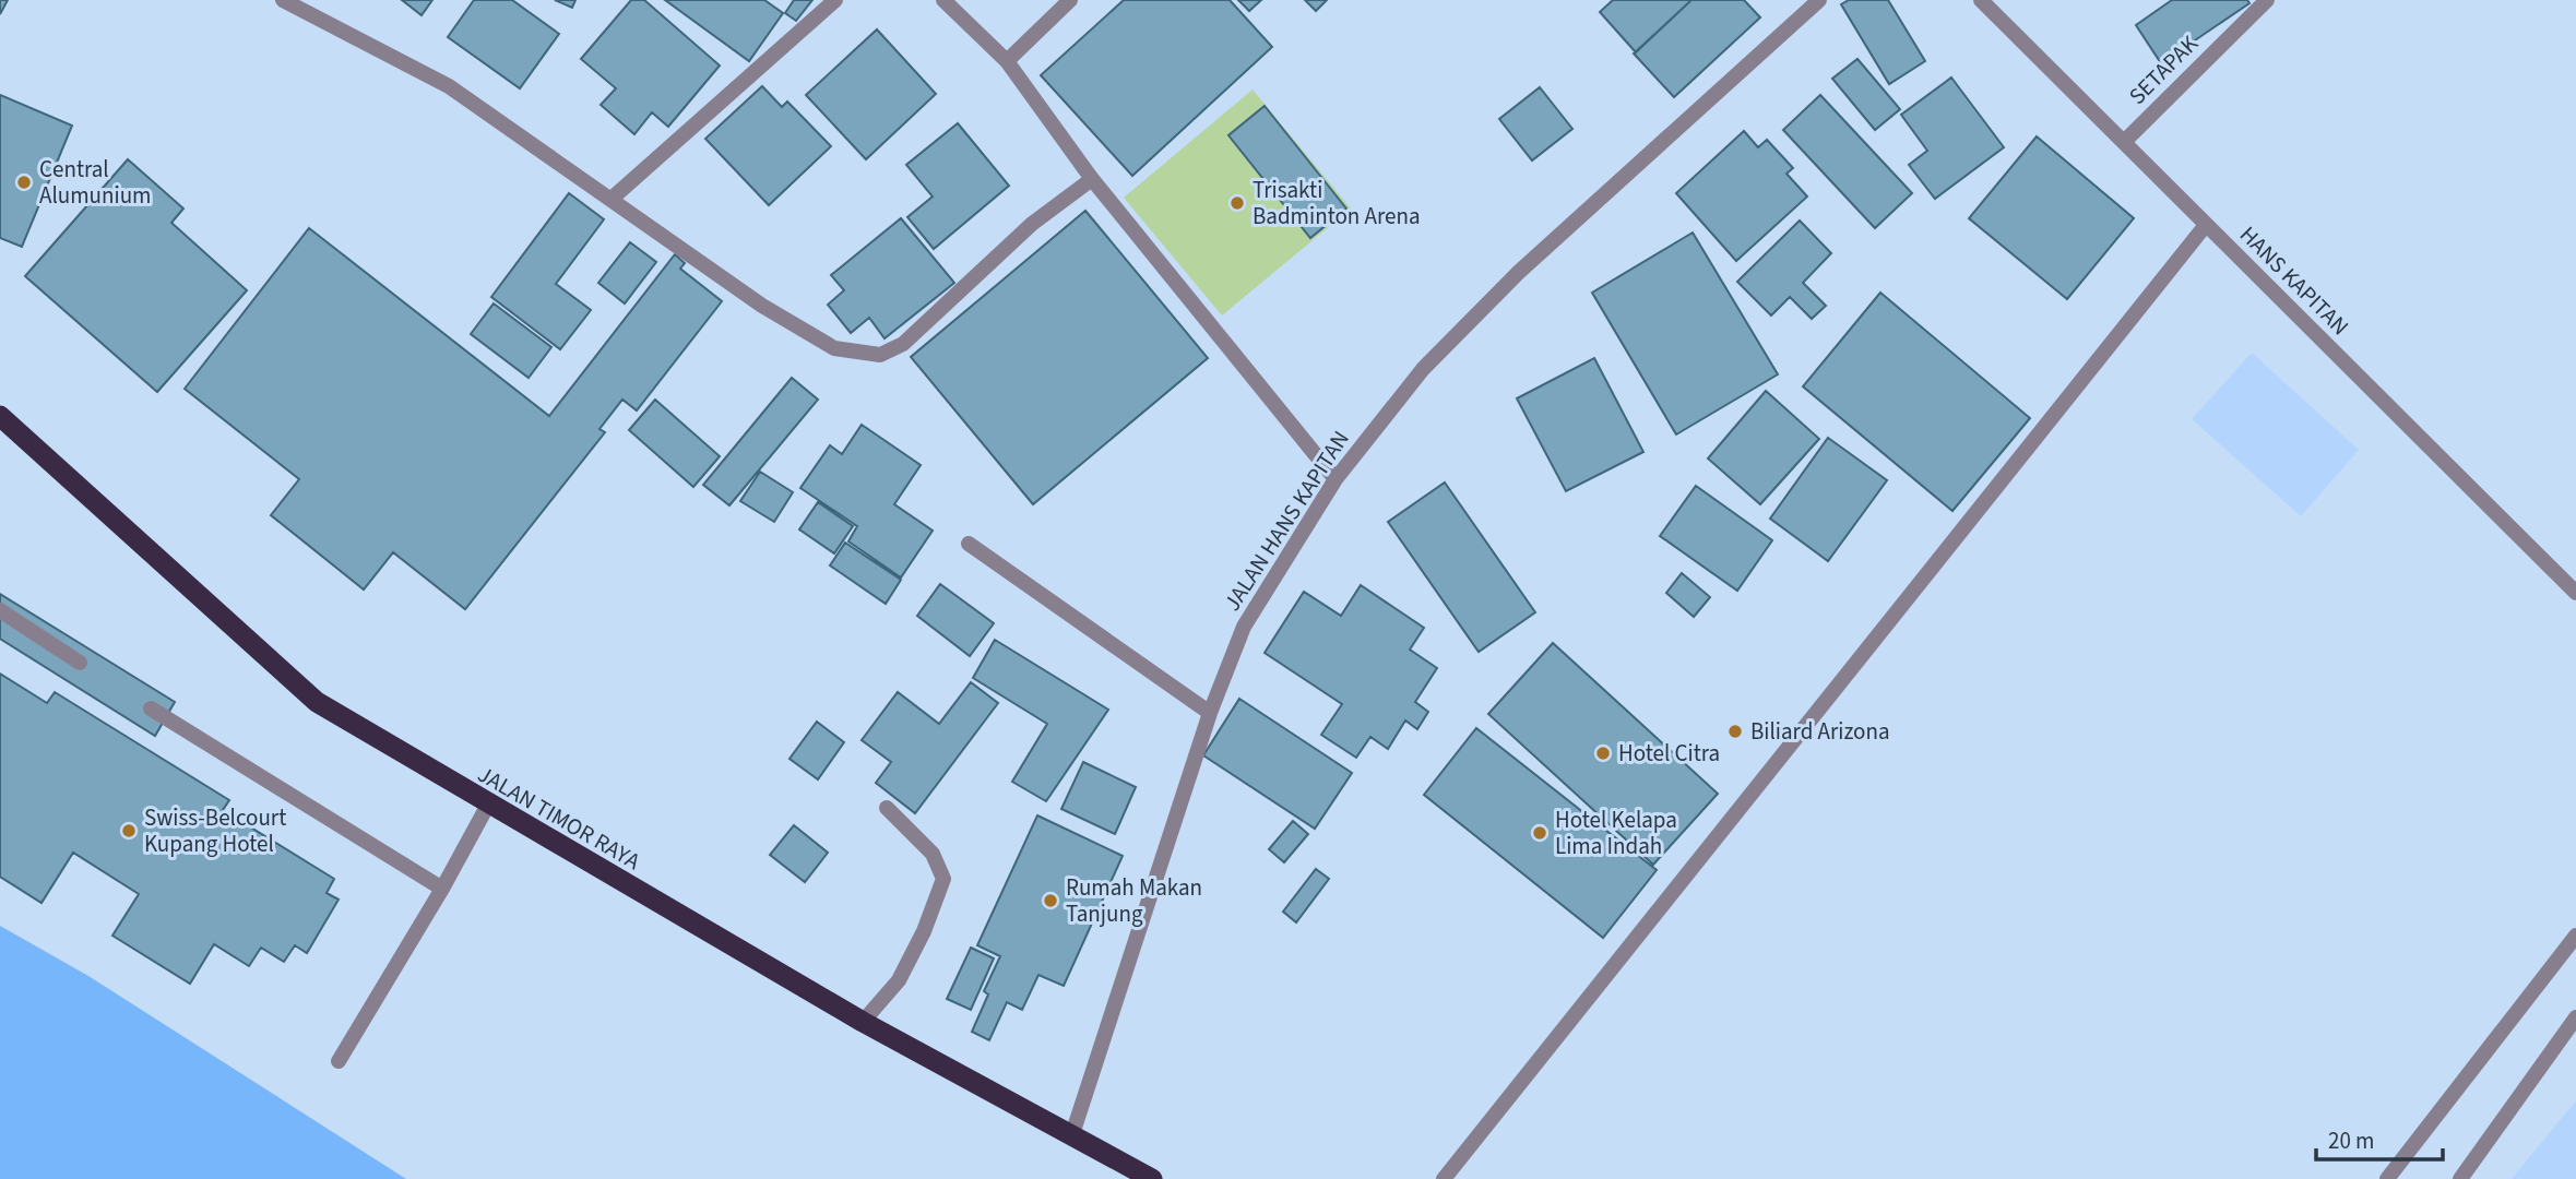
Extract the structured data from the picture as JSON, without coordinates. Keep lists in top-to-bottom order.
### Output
{
  "streets": {
    "highway": ["JALAN TIMOR RAYA"],
    "street": ["SETAPAK", "HANS KAPITAN", "JALAN HANS KAPITAN"]
  },
  "crossings": [
    ["SETAPAK", "HANS KAPITAN"],
    ["JALAN HANS KAPITAN", "JALAN TIMOR RAYA"]
  ],
  "places": [
    "Central Alumunium",
    "Trisakti Badminton Arena",
    "Biliard Arizona",
    "Hotel Citra",
    "Swiss-Belcourt Kupang Hotel",
    "Hotel Kelapa Lima Indah",
    "Rumah Makan Tanjung"
  ],
  "scale_bar": "20 m"
}
